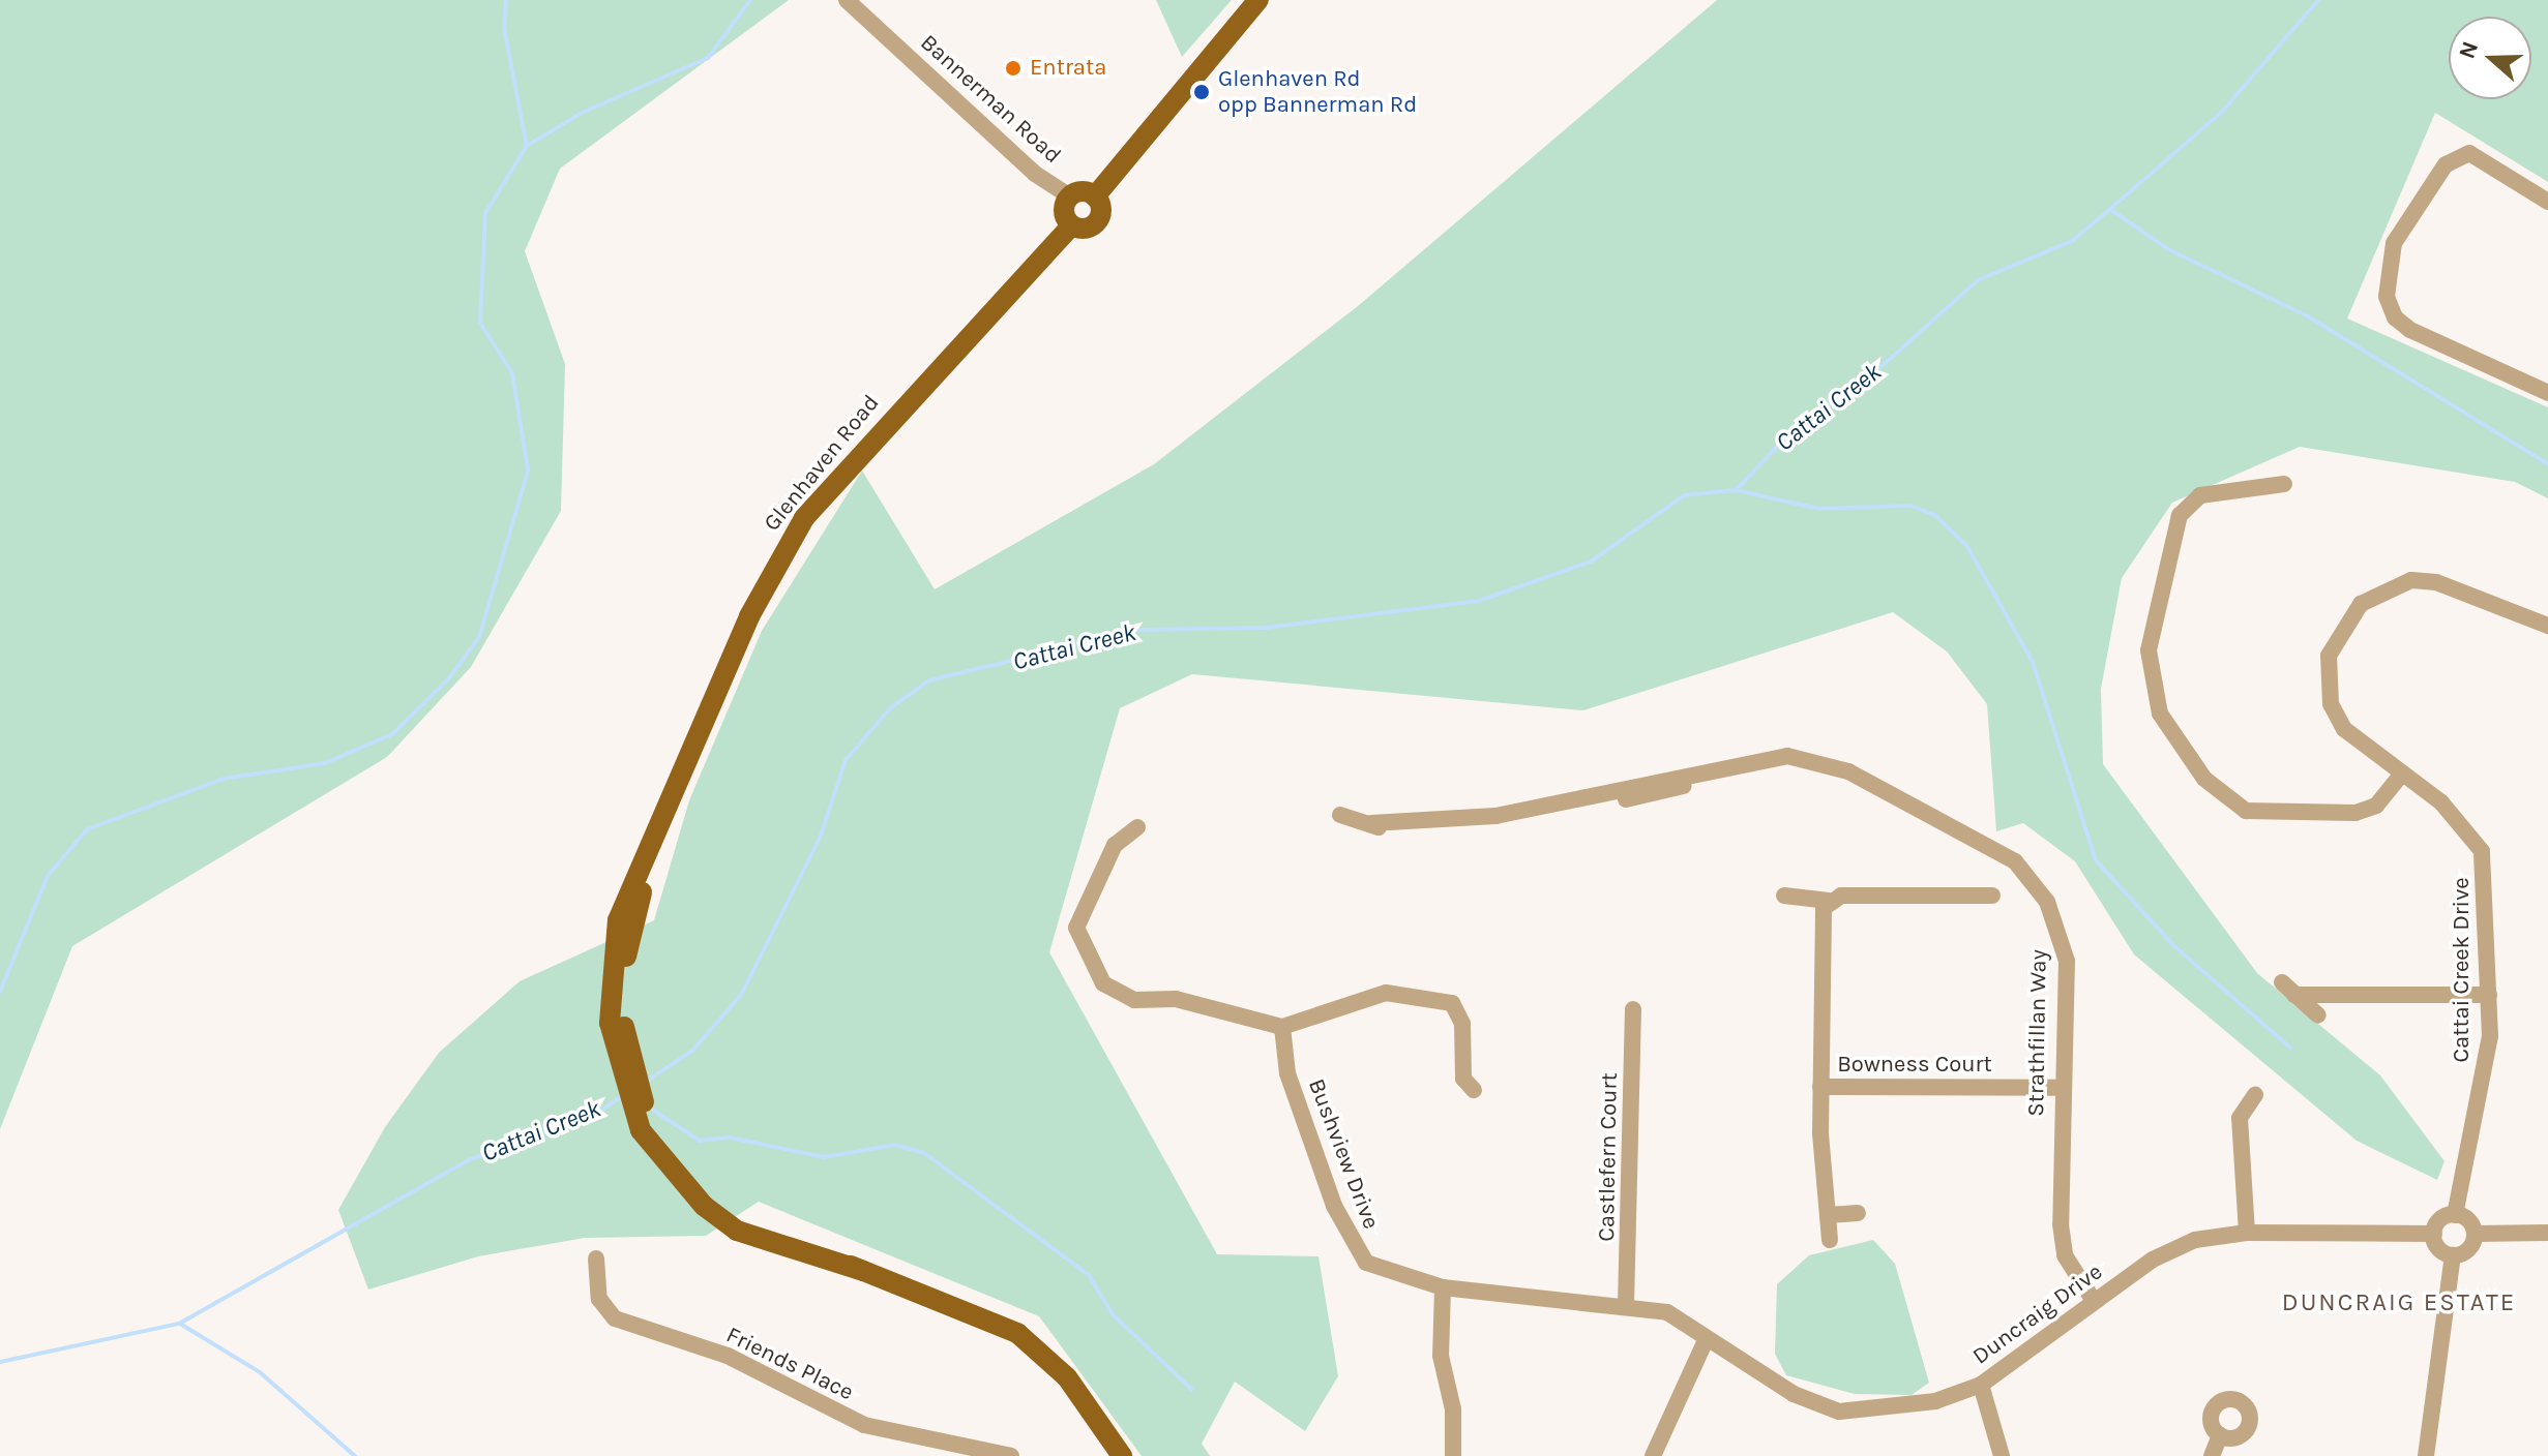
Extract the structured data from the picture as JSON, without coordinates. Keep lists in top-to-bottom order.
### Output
{
  "streets": {
    "main road": ["Glenhaven Road"],
    "street": [
      "Bannerman Road",
      "Cattai Creek Drive",
      "Strathfillan Way",
      "Bowness Court",
      "Bushview Drive",
      "Castlefern Court",
      "Duncraig Drive",
      "Friends Place"
    ]
  },
  "crossings": [
    ["Cattai Creek Drive", "Duncraig Drive"],
    ["Strathfillan Way", "Bowness Court"],
    ["Strathfillan Way", "Duncraig Drive"],
    ["Bushview Drive", "Duncraig Drive"],
    ["Castlefern Court", "Duncraig Drive"]
  ],
  "districts": ["DUNCRAIG ESTATE"],
  "water": ["Cattai Creek"],
  "places": ["Entrata", "Glenhaven Rd opp Bannerman Rd"],
  "north": "left"
}
